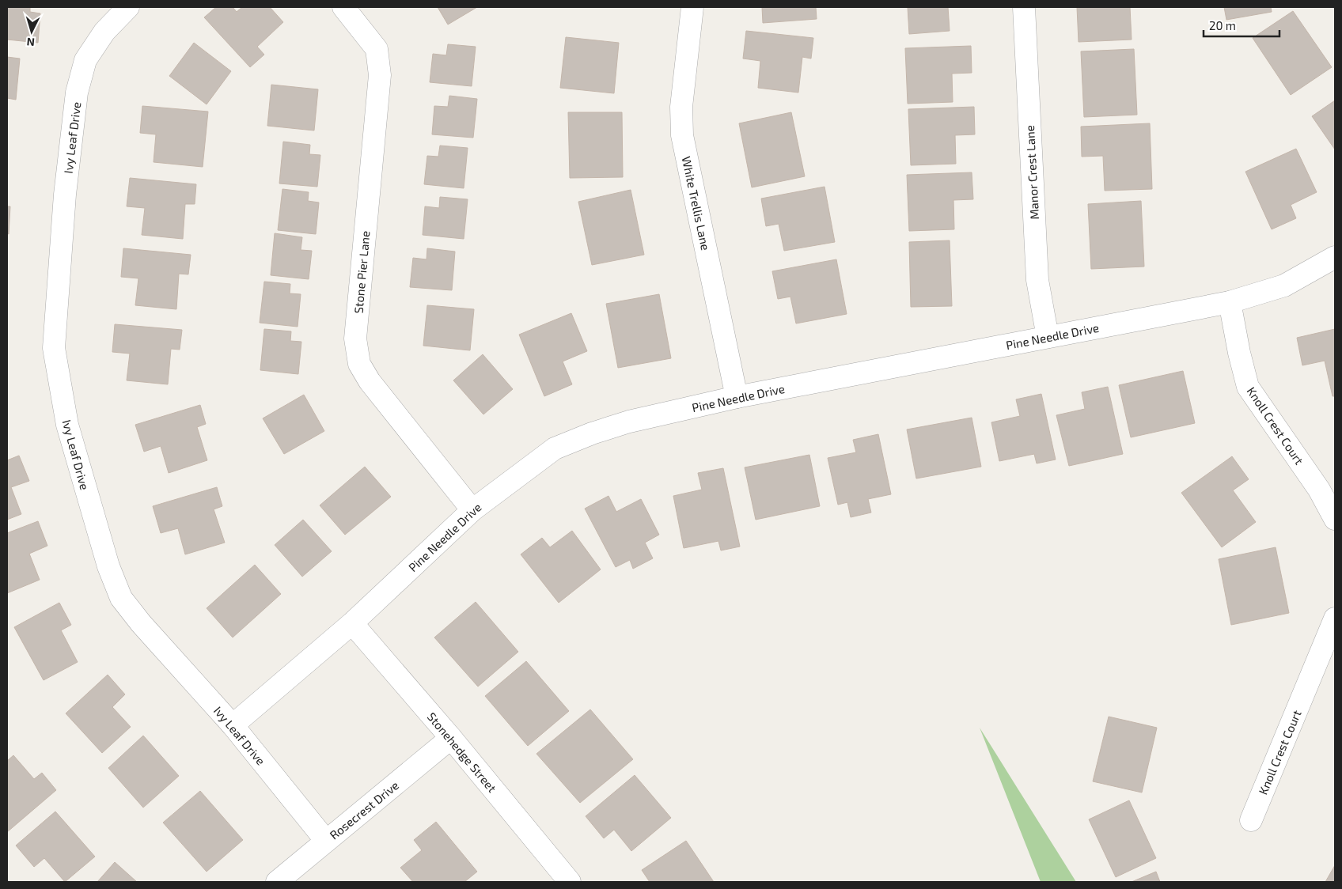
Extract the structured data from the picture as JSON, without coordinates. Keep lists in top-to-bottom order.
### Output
{
  "streets": {
    "street": [
      "Ivy Leaf Drive",
      "Manor Crest Lane",
      "White Trellis Lane",
      "Stone Pier Lane",
      "Pine Needle Drive",
      "Knoll Crest Court",
      "Stonehedge Street",
      "Rosecrest Drive"
    ]
  },
  "crossings": [
    ["Ivy Leaf Drive", "Pine Needle Drive"],
    ["Ivy Leaf Drive", "Rosecrest Drive"],
    ["Manor Crest Lane", "Pine Needle Drive"],
    ["White Trellis Lane", "Pine Needle Drive"],
    ["Stone Pier Lane", "Pine Needle Drive"],
    ["Pine Needle Drive", "Knoll Crest Court"],
    ["Pine Needle Drive", "Stonehedge Street"],
    ["Stonehedge Street", "Rosecrest Drive"]
  ],
  "scale_bar": "20 m",
  "north": "bottom"
}
